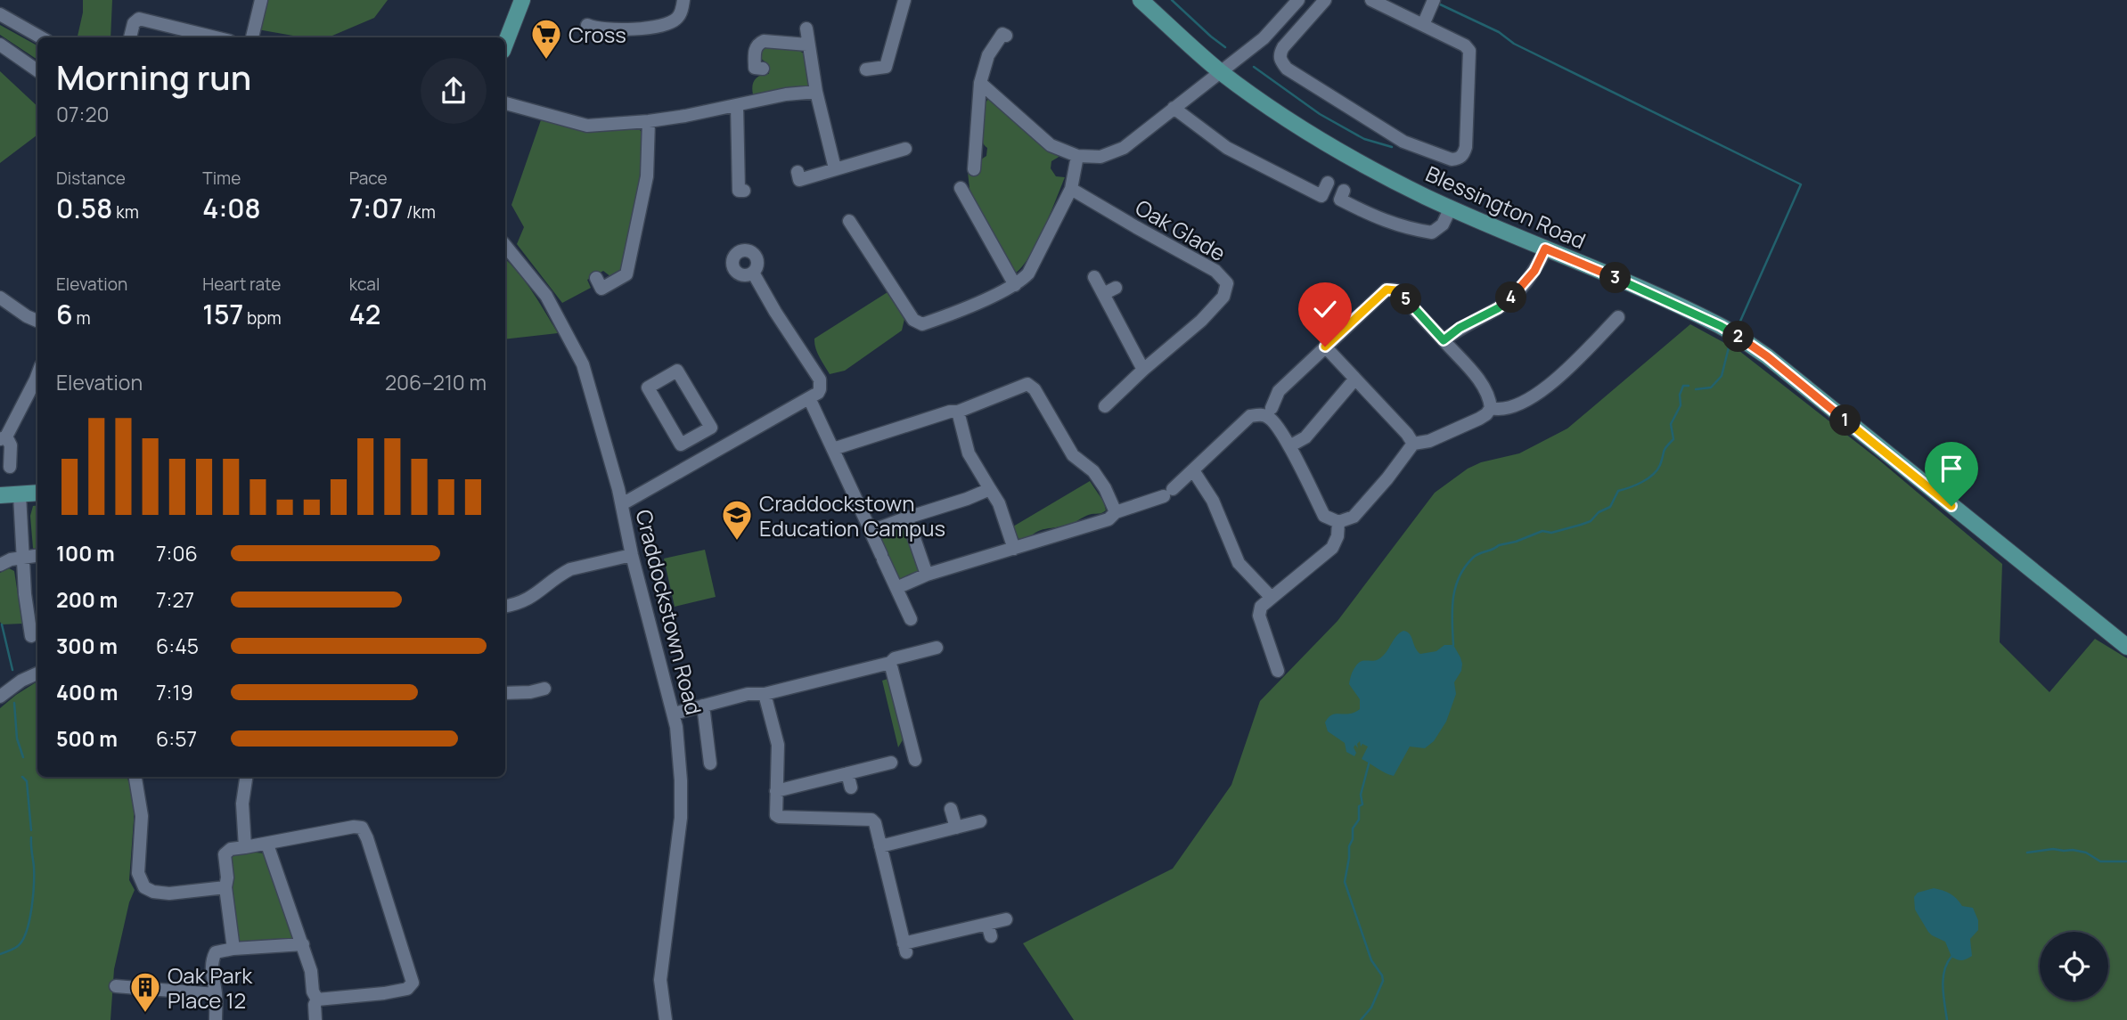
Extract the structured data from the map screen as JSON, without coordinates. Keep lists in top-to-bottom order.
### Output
{
  "streets": {
    "main road": ["Blessington Road"],
    "street": ["Oak Glade", "Craddockstown Road"]
  },
  "places": {
    "supermarket": ["Cross"],
    "school or university": ["Craddockstown Education Campus"],
    "building": ["Oak Park Place 12"]
  },
  "page": {
    "heading": ["Morning run", "07:20"],
    "stats": [
      ["Distance", "0.58 km"],
      ["Time", "4:08"],
      ["Pace", "7:07 /km"],
      ["Elevation", "6 m"],
      ["Heart rate", "157 bpm"],
      ["kcal", "42"]
    ],
    "pins": [
      "3",
      "4",
      "5",
      "2",
      "1"
    ],
    "chart": ["Elevation", "206–210 m"],
    "list": [
      {
        "name": "100 m",
        "note": "7:06"
      },
      {
        "name": "200 m",
        "note": "7:27"
      },
      {
        "name": "300 m",
        "note": "6:45"
      },
      {
        "name": "400 m",
        "note": "7:19"
      },
      {
        "name": "500 m",
        "note": "6:57"
      }
    ]
  }
}
